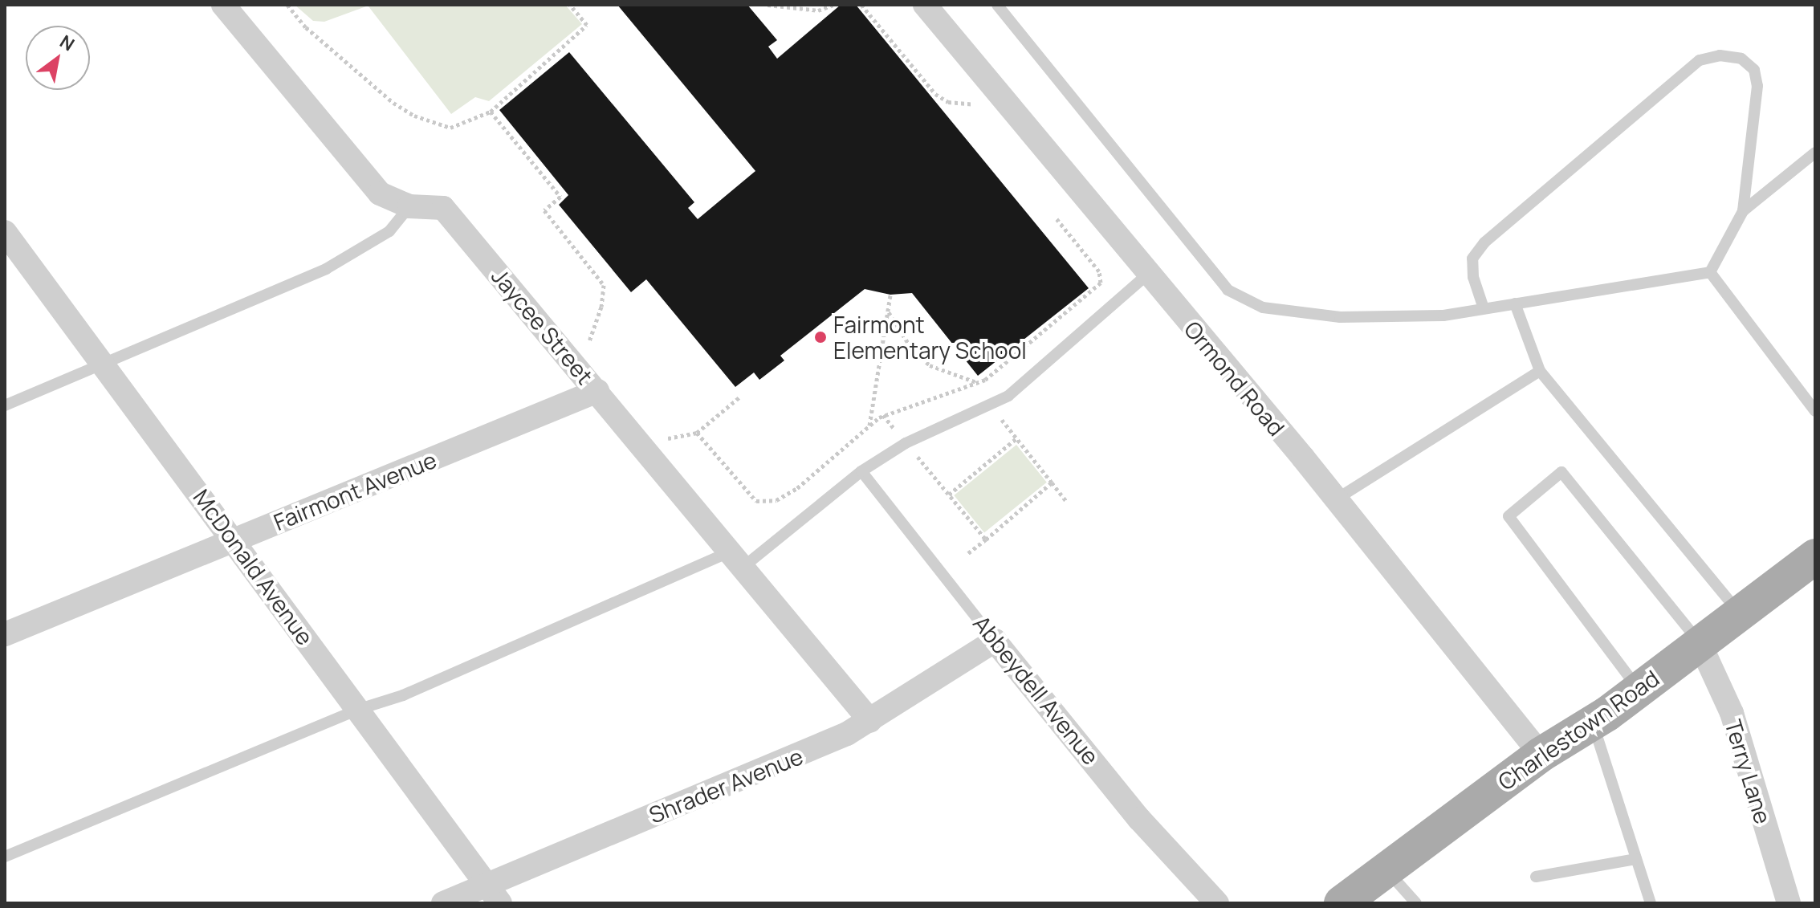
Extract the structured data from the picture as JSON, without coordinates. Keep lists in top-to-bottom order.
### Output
{
  "streets": {
    "main road": ["Charlestown Road"],
    "street": [
      "Jaycee Street",
      "Ormond Road",
      "Fairmont Avenue",
      "McDonald Avenue",
      "Abbeydell Avenue",
      "Terry Lane",
      "Shrader Avenue"
    ]
  },
  "crossings": [
    ["Jaycee Street", "Fairmont Avenue"],
    ["Jaycee Street", "Shrader Avenue"],
    ["Ormond Road", "Charlestown Road"],
    ["Fairmont Avenue", "McDonald Avenue"],
    ["McDonald Avenue", "Shrader Avenue"],
    ["Abbeydell Avenue", "Shrader Avenue"],
    ["Charlestown Road", "Terry Lane"]
  ],
  "places": ["Fairmont Elementary School"],
  "north": "top right"
}
